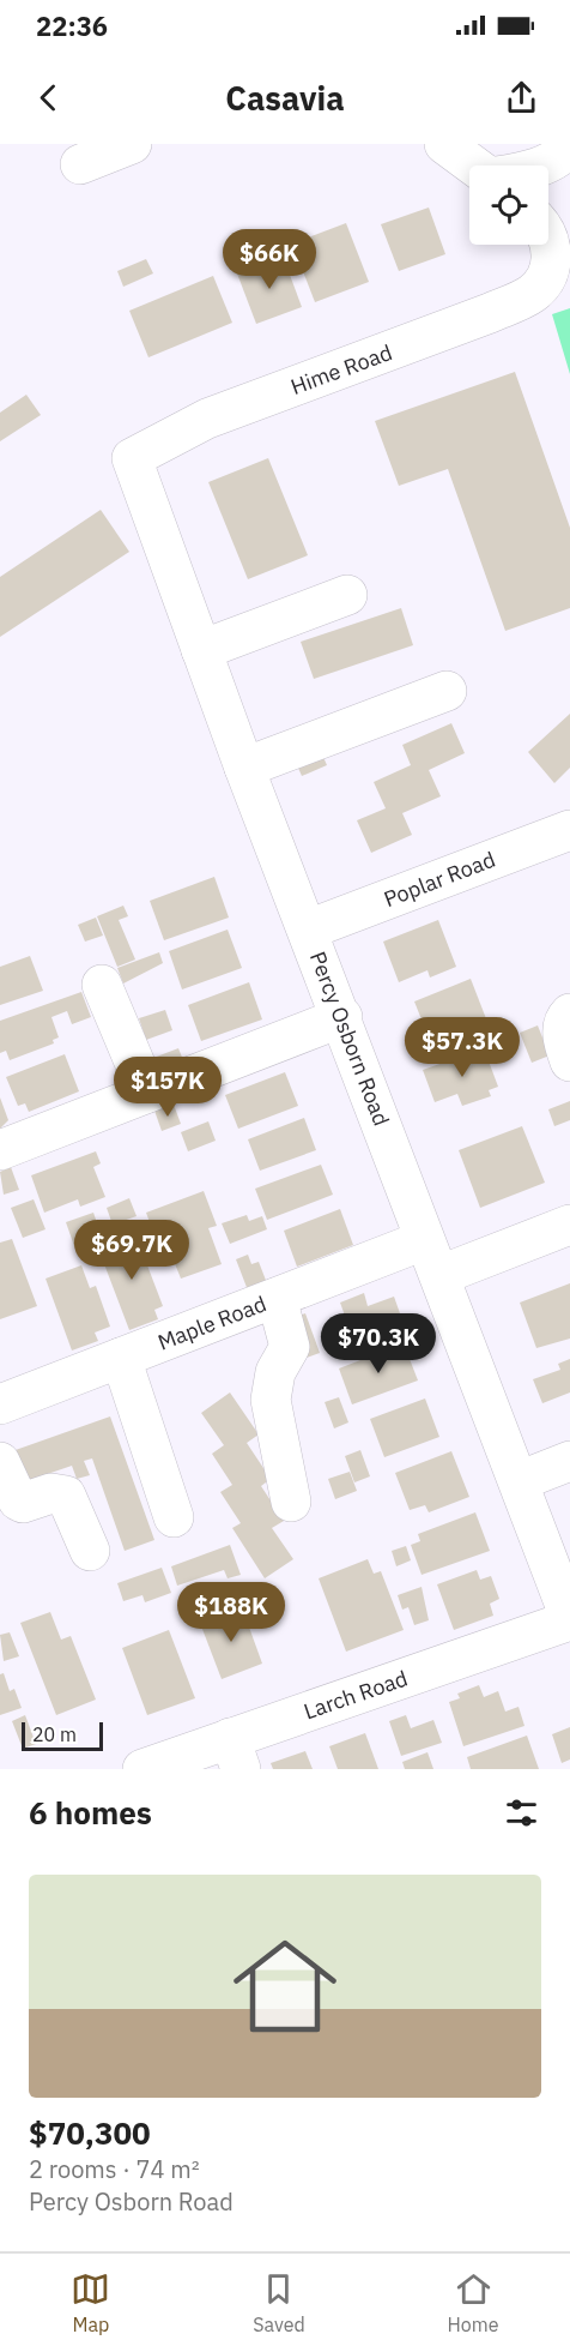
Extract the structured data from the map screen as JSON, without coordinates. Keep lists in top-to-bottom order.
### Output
{
  "streets": {
    "street": [
      "Hime Road",
      "Poplar Road",
      "Percy Osborn Road",
      "Maple Road",
      "Larch Road"
    ]
  },
  "crossings": [
    ["Hime Road", "Percy Osborn Road"],
    ["Poplar Road", "Percy Osborn Road"],
    ["Percy Osborn Road", "Maple Road"],
    ["Percy Osborn Road", "Larch Road"]
  ],
  "scale_bar": "20 m",
  "page": {
    "status": "22:36",
    "header": "Casavia",
    "price": [
      "$66K",
      "$57.3K",
      "$157K",
      "$69.7K",
      "$70.3K",
      "$188K"
    ],
    "scale": "20 m",
    "heading": "6 homes",
    "list": [
      {
        "name": "$70,300",
        "note": "2 rooms · 74 m² · Percy Osborn Road"
      }
    ],
    "tabs": ["Map", "Saved", "Home"]
  }
}
